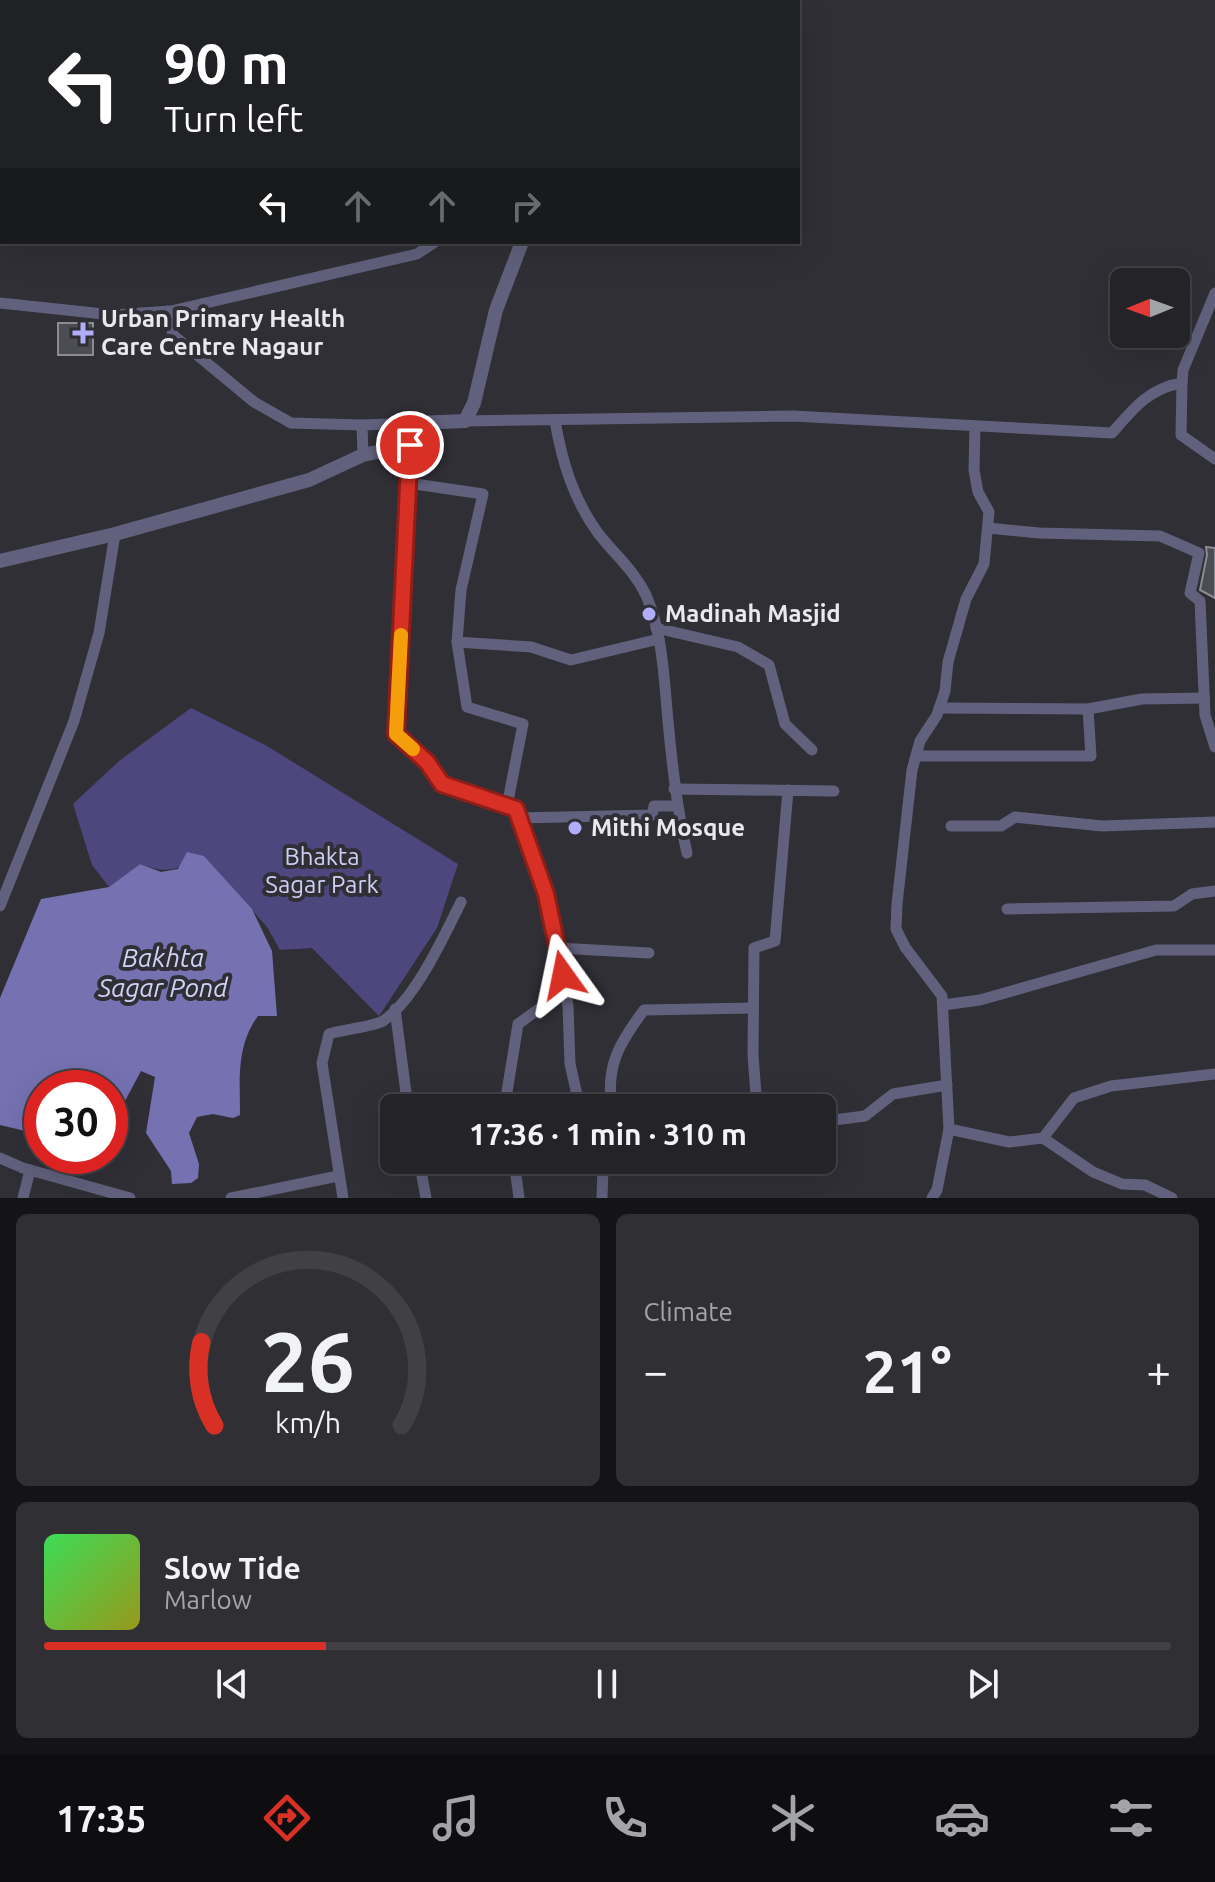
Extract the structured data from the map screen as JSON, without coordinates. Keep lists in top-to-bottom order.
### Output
{
  "water": ["Bakhta Sagar Pond"],
  "parks": ["Bhakta Sagar Park"],
  "places": {
    "health": ["Urban Primary Health Care Centre Nagaur"],
    "other": ["Madinah Masjid", "Mithi Mosque"]
  },
  "north": "left",
  "page": {
    "turn": ["90 m", "Turn left"],
    "limit": "30",
    "trip": "17:36 · 1 min · 310 m",
    "tile": "Climate",
    "heat": ["−", "21°", "+"],
    "song": ["Slow Tide", "Marlow"],
    "tabs": "17:35",
    "gauge": ["26", "km/h"]
  }
}
